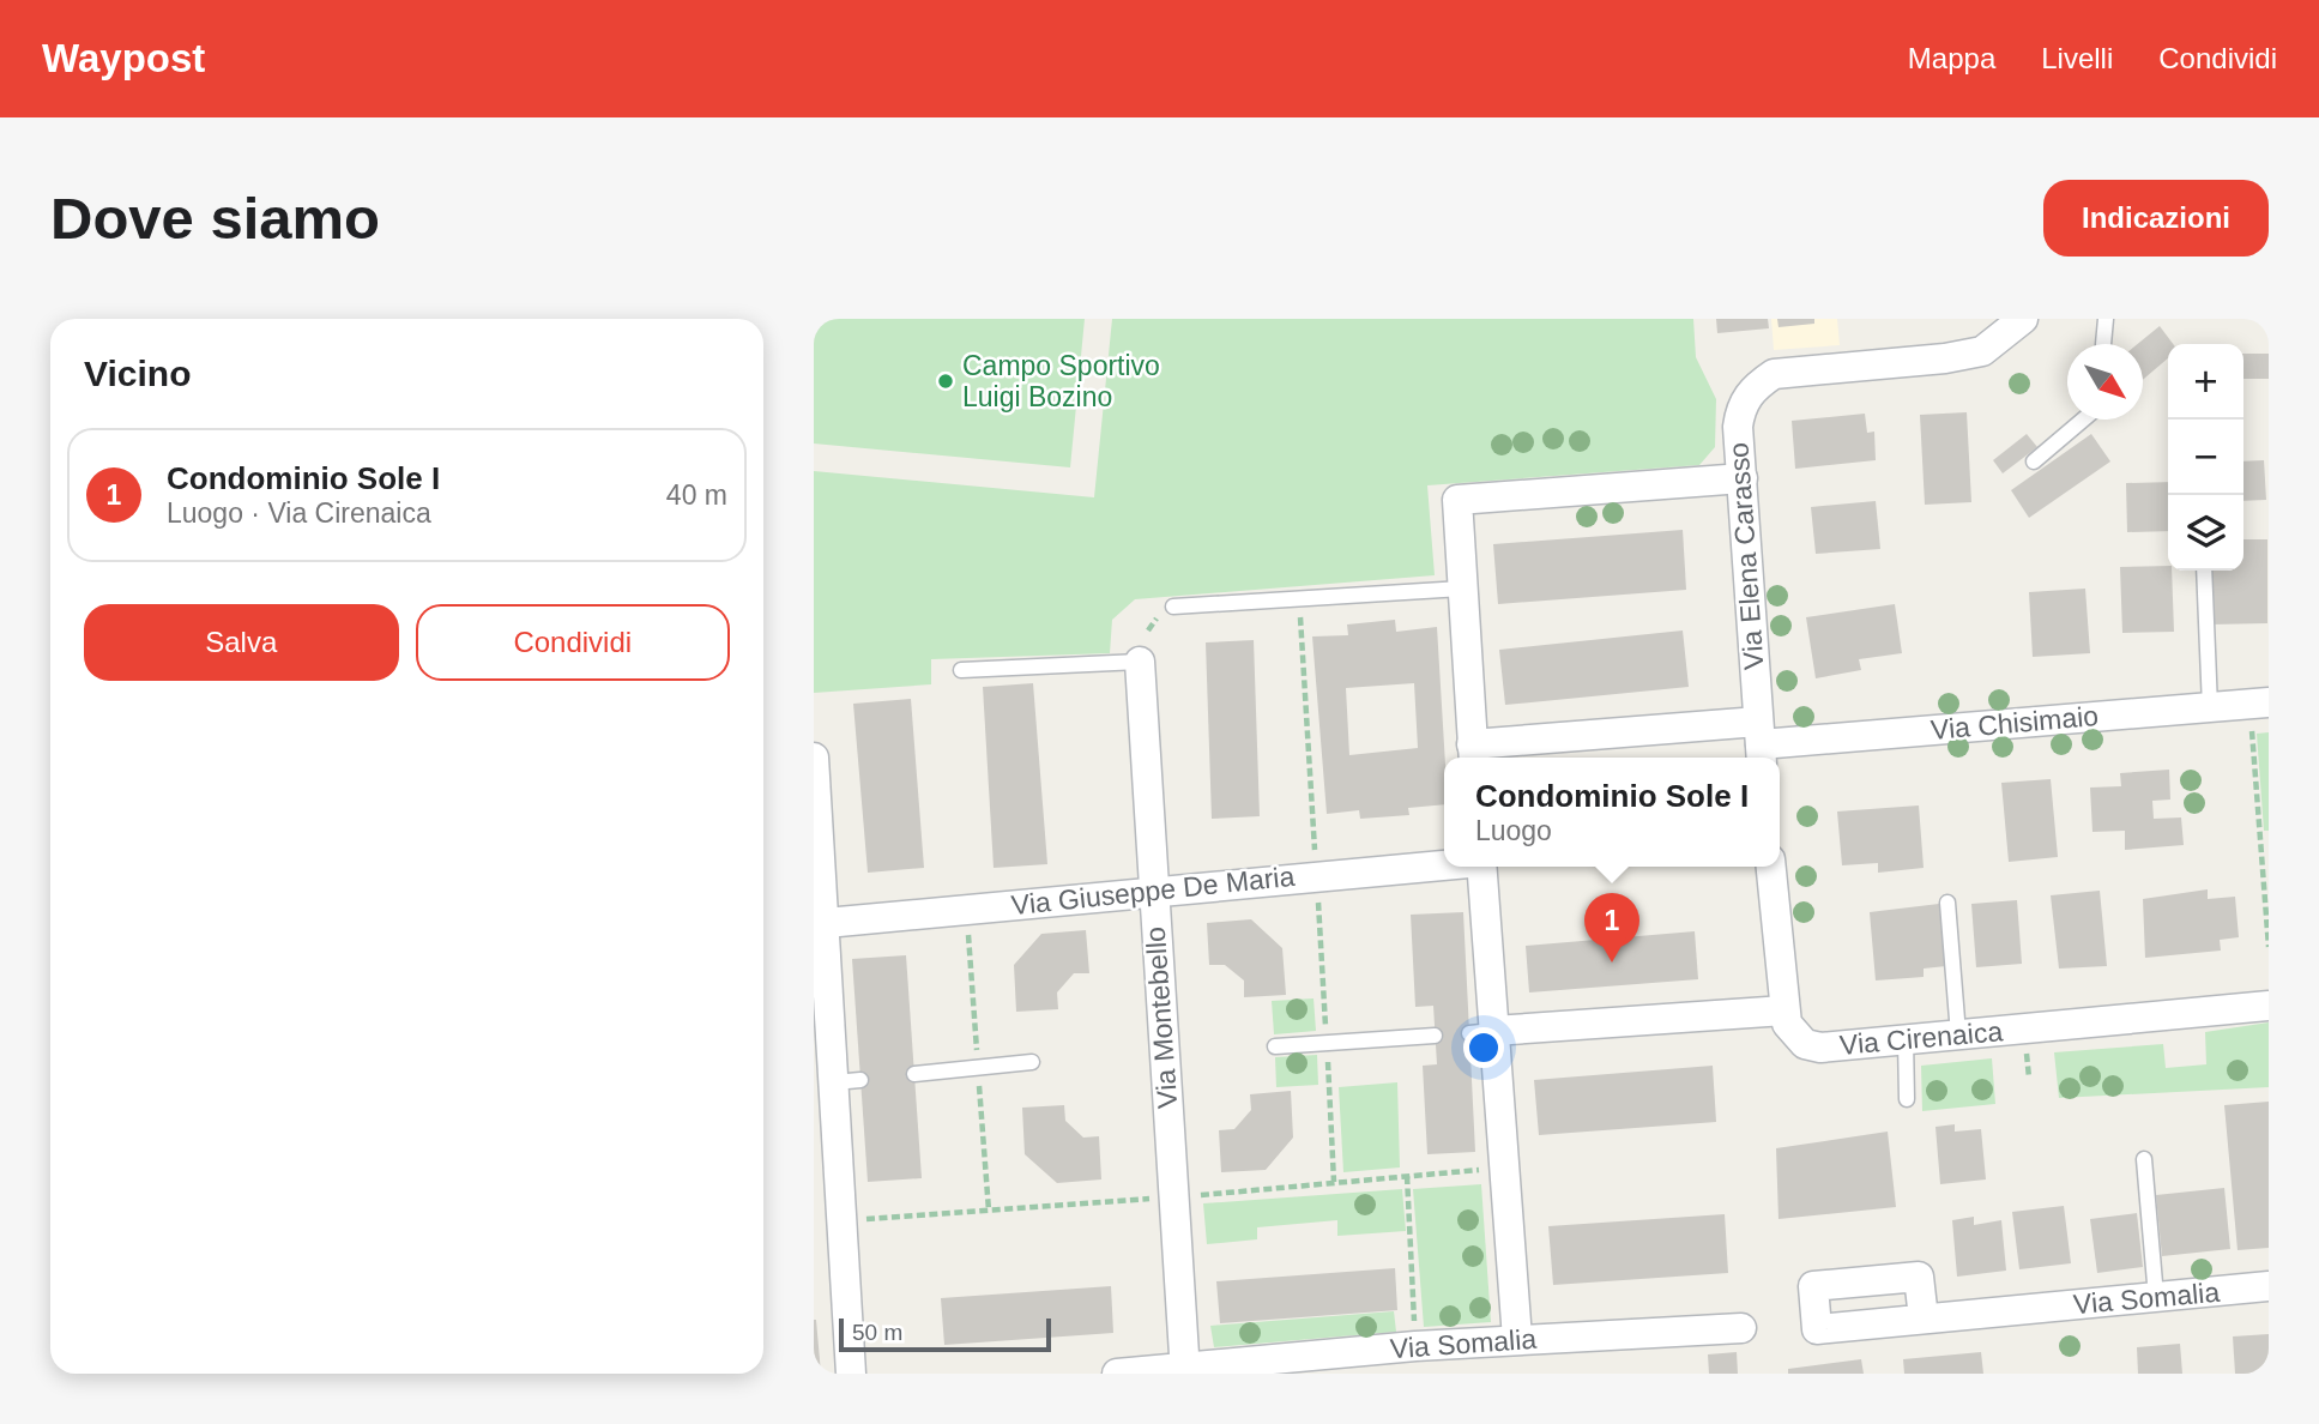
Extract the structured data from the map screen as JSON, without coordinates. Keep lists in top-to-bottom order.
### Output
{
  "streets": {
    "street": [
      "Via Elena Carasso",
      "Via Chisimaio",
      "Via Giuseppe De Maria",
      "Via Montebello",
      "Via Cirenaica",
      "Via Somalia"
    ]
  },
  "crossings": [
    ["Via Elena Carasso", "Via Chisimaio"],
    ["Via Giuseppe De Maria", "Via Montebello"],
    ["Via Montebello", "Via Somalia"]
  ],
  "places": ["Campo Sportivo Luigi Bozino"],
  "scale_bar": "50 m",
  "north": "bottom right",
  "page": {
    "header": "Waypost",
    "nav": ["Mappa", "Livelli", "Condividi"],
    "buttons": [
      "Indicazioni",
      ["Salva", "Condividi"]
    ],
    "title": "Dove siamo",
    "heading": "Vicino",
    "map_buttons": ["+", "−"],
    "list": [
      {
        "mark": "1",
        "name": "Condominio Sole I",
        "note": "Luogo · Via Cirenaica",
        "value": "40 m"
      }
    ],
    "popup": ["Condominio Sole I", "Luogo"],
    "pins": "1",
    "scale": "50 m"
  }
}
